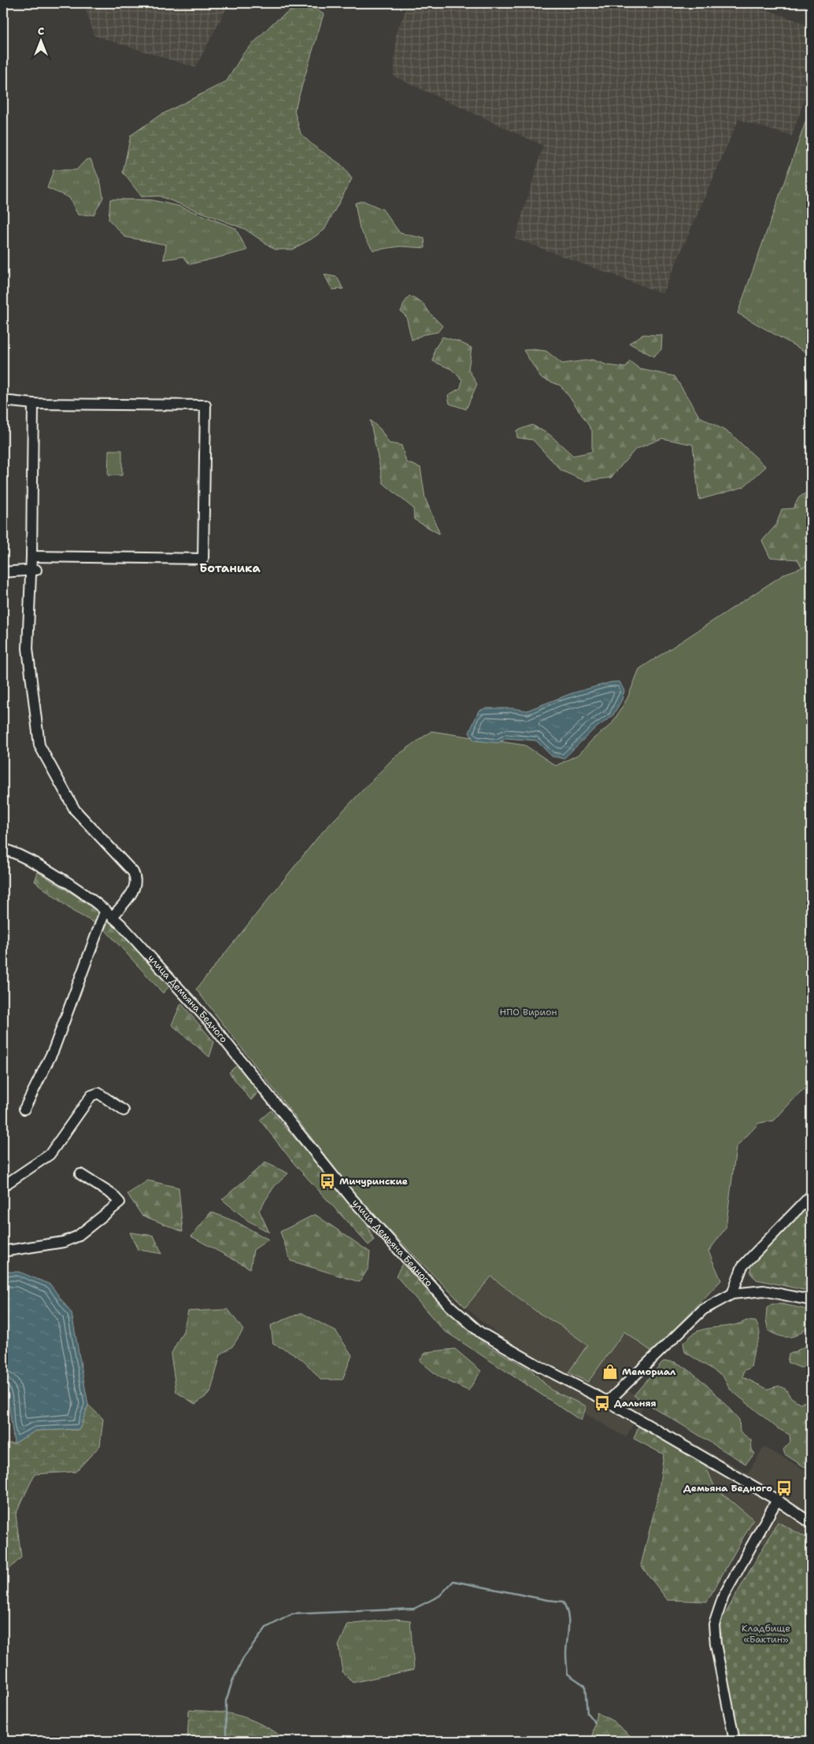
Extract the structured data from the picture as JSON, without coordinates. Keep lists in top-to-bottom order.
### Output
{
  "streets": {
    "street": ["улица Демьяна Бедного"]
  },
  "districts": ["Ботаника"],
  "parks": ["НПО Вирион", "Кладбище «Бактин»"],
  "places": {
    "bus stop": ["Мичуринские", "Дальняя", "Демьяна Бедного"],
    "shop": ["Мемориал"]
  },
  "north": "top"
}
